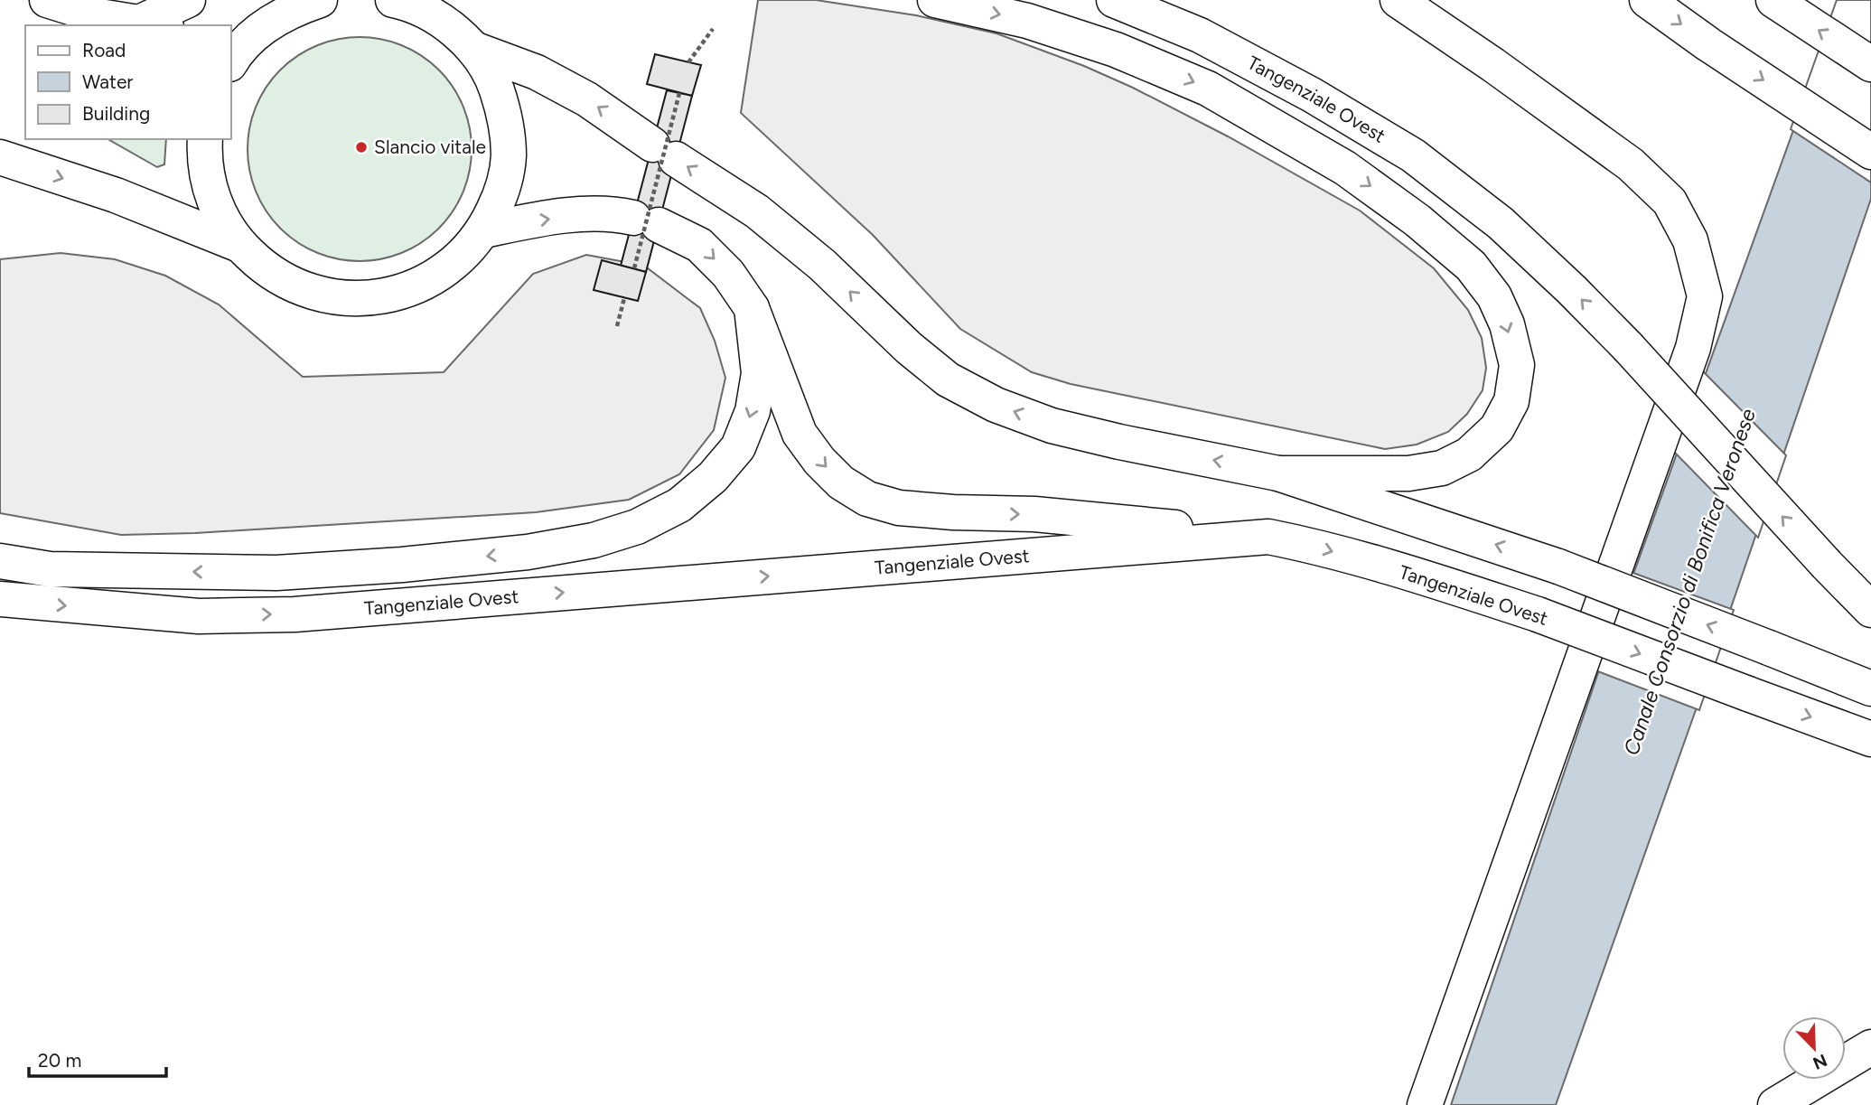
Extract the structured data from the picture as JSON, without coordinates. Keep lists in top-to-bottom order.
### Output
{
  "streets": {
    "main road": ["Tangenziale Ovest"]
  },
  "water": ["Canale Consorzio di Bonifica Veronese"],
  "places": ["Slancio vitale"],
  "legend": ["Road", "Water", "Building"],
  "scale_bar": "20 m",
  "north": "bottom right"
}
